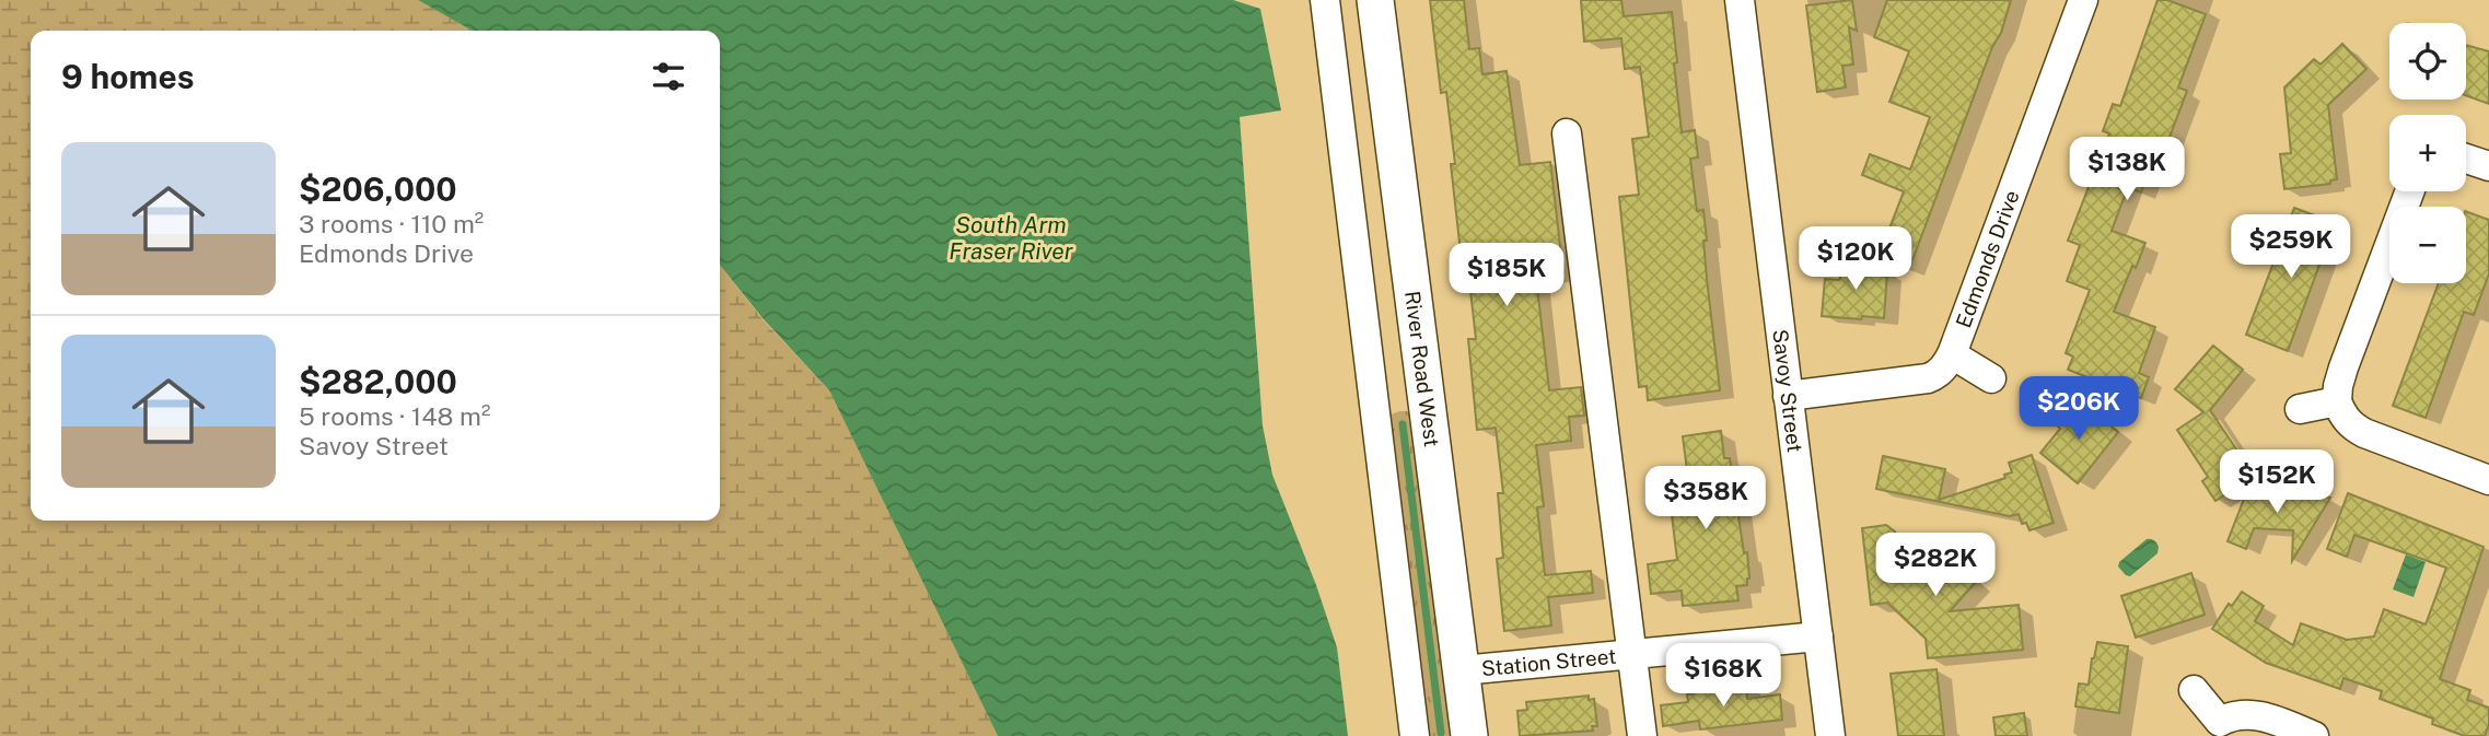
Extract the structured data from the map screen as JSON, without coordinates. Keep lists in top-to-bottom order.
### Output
{
  "streets": {
    "main road": ["River Road West"],
    "street": ["Edmonds Drive", "Savoy Street", "Station Street"]
  },
  "crossings": [
    ["Edmonds Drive", "Savoy Street"],
    ["River Road West", "Station Street"],
    ["Savoy Street", "Station Street"]
  ],
  "water": ["South Arm Fraser River"],
  "page": {
    "map_buttons": ["+", "−"],
    "heading": "9 homes",
    "list": [
      {
        "name": "$206,000",
        "note": "3 rooms · 110 m² · Edmonds Drive"
      },
      {
        "name": "$282,000",
        "note": "5 rooms · 148 m² · Savoy Street"
      }
    ],
    "price": [
      "$138K",
      "$259K",
      "$120K",
      "$185K",
      "$206K",
      "$152K",
      "$358K",
      "$282K",
      "$168K"
    ]
  }
}
